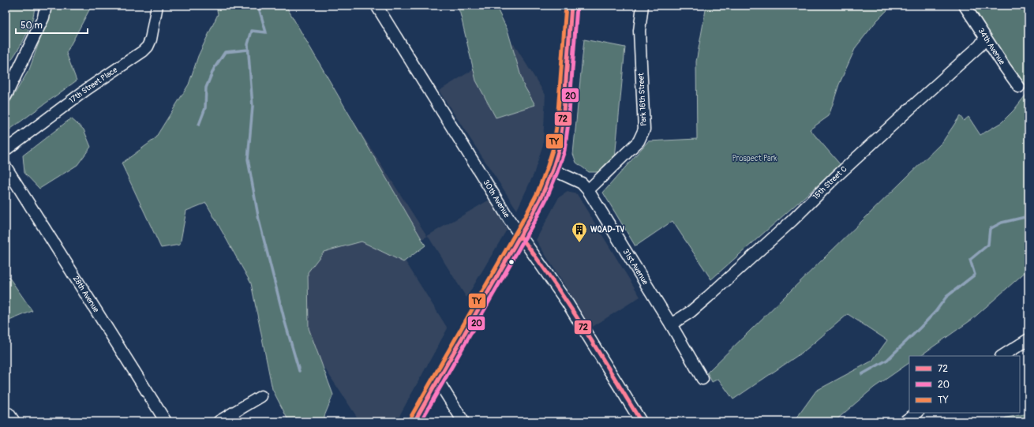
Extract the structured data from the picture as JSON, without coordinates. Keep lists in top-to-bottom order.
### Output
{
  "streets": {
    "street": [
      "34th Avenue",
      "17th Street Place",
      "Park 16th Street",
      "15th Street C",
      "30th Avenue",
      "31st Avenue",
      "28th Avenue"
    ]
  },
  "crossings": [
    ["34th Avenue", "15th Street C"],
    ["Park 16th Street", "31st Avenue"],
    ["15th Street C", "31st Avenue"]
  ],
  "parks": ["Prospect Park"],
  "places": {
    "building": ["WQAD-TV"]
  },
  "lines": ["transit line 72", "transit line TY", "transit line 20"],
  "legend": ["72", "20", "TY"],
  "scale_bar": "50 m"
}
